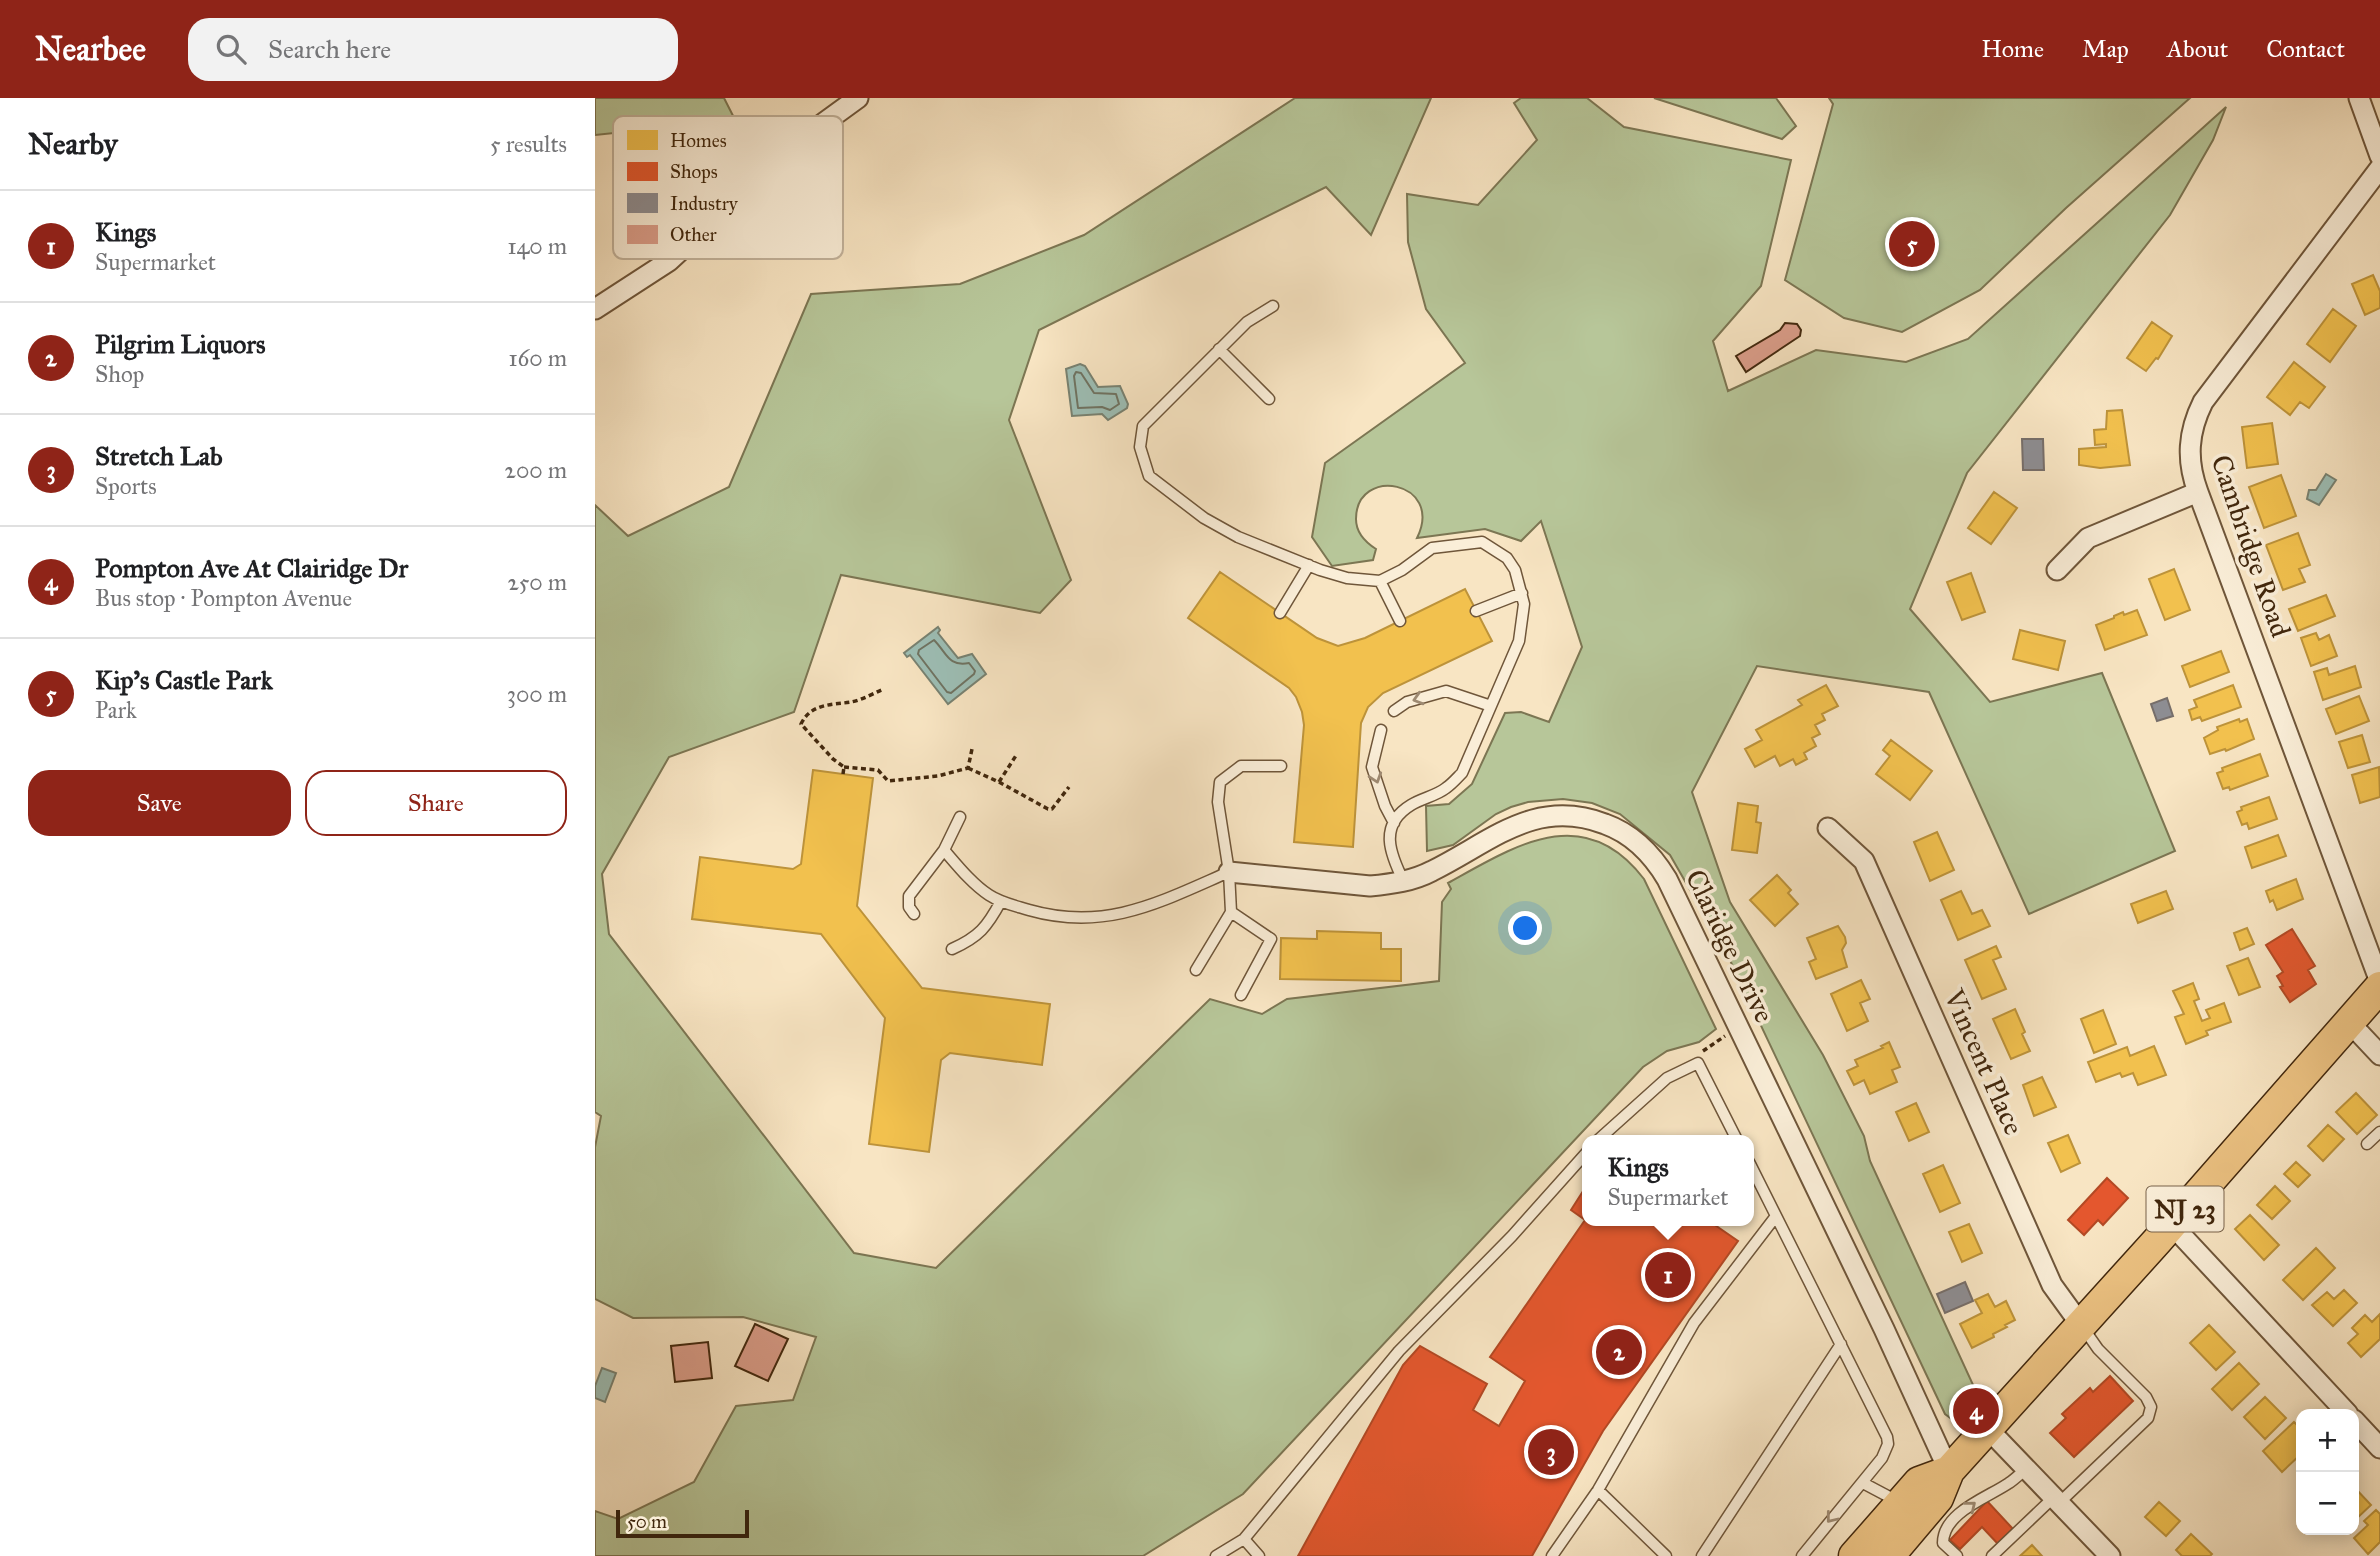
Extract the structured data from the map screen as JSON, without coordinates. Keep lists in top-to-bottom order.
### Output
{
  "streets": {
    "main road": ["NJ 23"],
    "street": ["Cambridge Road", "Claridge Drive", "Vincent Place"]
  },
  "crossings": [
    ["Cambridge Road", "NJ 23"],
    ["Claridge Drive", "NJ 23"],
    ["Vincent Place", "NJ 23"]
  ],
  "legend": [
    "Homes",
    "Shops",
    "Industry",
    "Other"
  ],
  "scale_bar": "50 m",
  "page": {
    "header": "Nearbee",
    "search": "Search here",
    "nav": [
      "Home",
      "Map",
      "About",
      "Contact"
    ],
    "heading": ["Nearby", "5 results"],
    "list": [
      {
        "mark": "1",
        "name": "Kings",
        "note": "Supermarket",
        "value": "140 m"
      },
      {
        "mark": "2",
        "name": "Pilgrim Liquors",
        "note": "Shop",
        "value": "160 m"
      },
      {
        "mark": "3",
        "name": "Stretch Lab",
        "note": "Sports",
        "value": "200 m"
      },
      {
        "mark": "4",
        "name": "Pompton Ave At Clairidge Dr",
        "note": "Bus stop · Pompton Avenue",
        "value": "250 m"
      },
      {
        "mark": "5",
        "name": "Kip's Castle Park",
        "note": "Park",
        "value": "300 m"
      }
    ],
    "pins": [
      "5",
      "1",
      "2",
      "4",
      "3"
    ],
    "buttons": ["Save", "Share"],
    "popup": ["Kings", "Supermarket"],
    "map_buttons": ["+", "−"],
    "scale": "50 m"
  }
}
